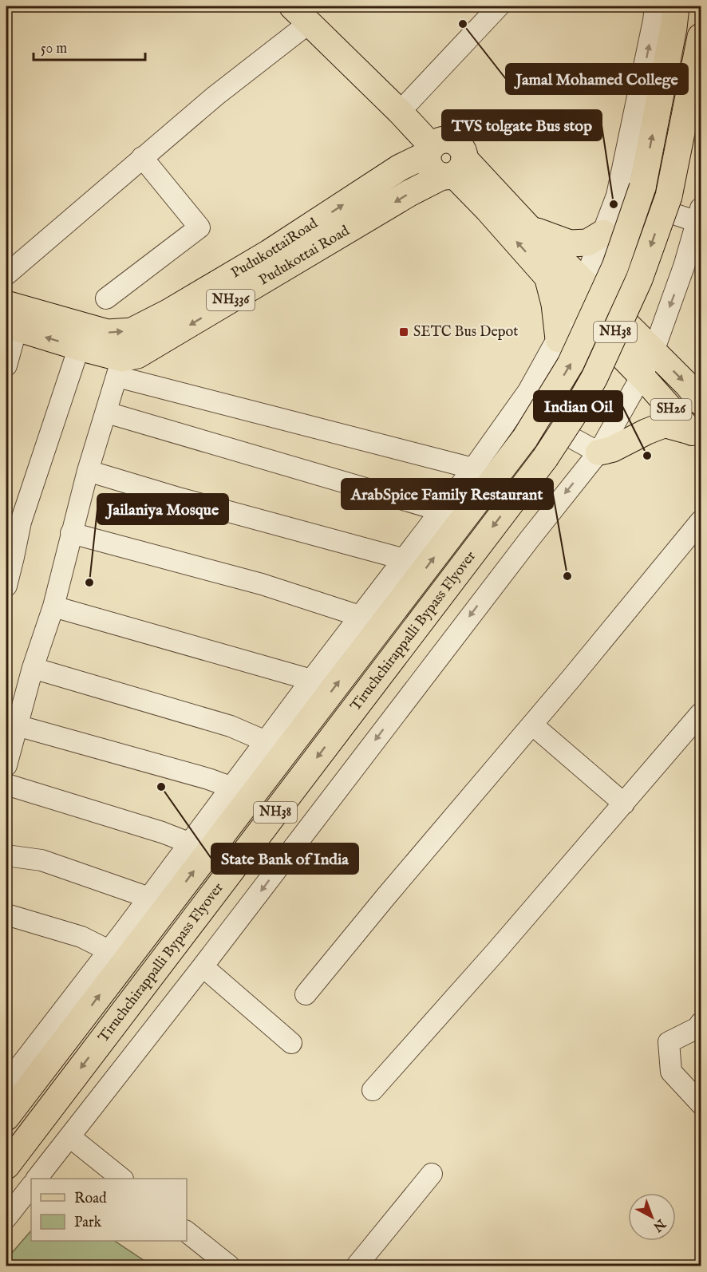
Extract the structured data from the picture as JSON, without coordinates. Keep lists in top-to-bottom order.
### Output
{
  "streets": {
    "highway": [
      "PudukottaiRoad",
      "Pudukottai Road",
      "NH336",
      "NH38",
      "Tiruchchirappalli Bypass Flyover"
    ],
    "main road": ["SH26"]
  },
  "one_way": ["PudukottaiRoad", "Pudukottai Road"],
  "places": {
    "other": [
      "Jamal Mohamed College",
      "TVS tolgate Bus stop",
      "Indian Oil",
      "ArabSpice Family Restaurant",
      "Jailaniya Mosque",
      "State Bank of India"
    ],
    "transit": ["SETC Bus Depot"]
  },
  "legend": ["Road", "Park"],
  "scale_bar": "50 m",
  "north": "bottom right"
}
